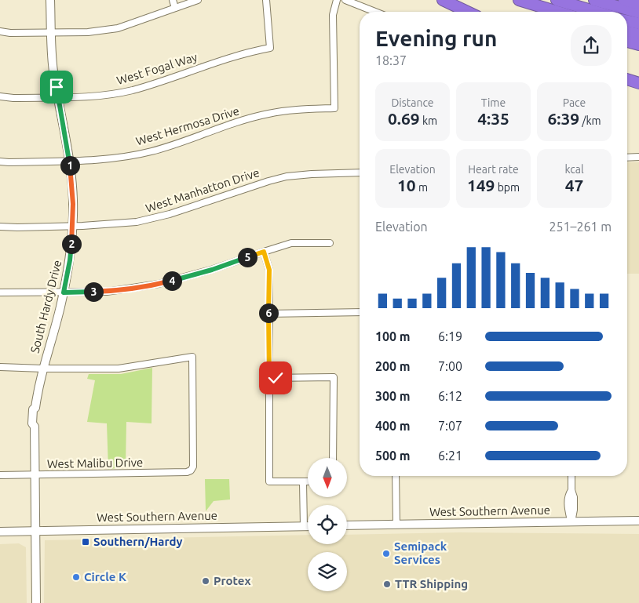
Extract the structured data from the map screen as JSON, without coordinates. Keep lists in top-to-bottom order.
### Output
{
  "streets": {
    "street": [
      "West Fogal Way",
      "West Hermosa Drive",
      "West Manhatton Drive",
      "South Hardy Drive",
      "West Malibu Drive",
      "West Southern Avenue"
    ]
  },
  "crossings": [
    ["West Fogal Way", "South Hardy Drive"],
    ["West Hermosa Drive", "South Hardy Drive"],
    ["West Manhatton Drive", "South Hardy Drive"],
    ["South Hardy Drive", "West Malibu Drive"],
    ["South Hardy Drive", "West Southern Avenue"]
  ],
  "places": {
    "transit": ["Southern/Hardy"],
    "other": [
      "Semipack Services",
      "Circle K",
      "Protex",
      "TTR Shipping"
    ]
  },
  "north": "bottom",
  "page": {
    "heading": ["Evening run", "18:37"],
    "stats": [
      ["Distance", "0.69 km"],
      ["Time", "4:35"],
      ["Pace", "6:39 /km"],
      ["Elevation", "10 m"],
      ["Heart rate", "149 bpm"],
      ["kcal", "47"]
    ],
    "pins": [
      "1",
      "2",
      "5",
      "4",
      "3",
      "6"
    ],
    "chart": ["Elevation", "251–261 m"],
    "list": [
      {
        "name": "100 m",
        "note": "6:19"
      },
      {
        "name": "200 m",
        "note": "7:00"
      },
      {
        "name": "300 m",
        "note": "6:12"
      },
      {
        "name": "400 m",
        "note": "7:07"
      },
      {
        "name": "500 m",
        "note": "6:21"
      }
    ]
  }
}
